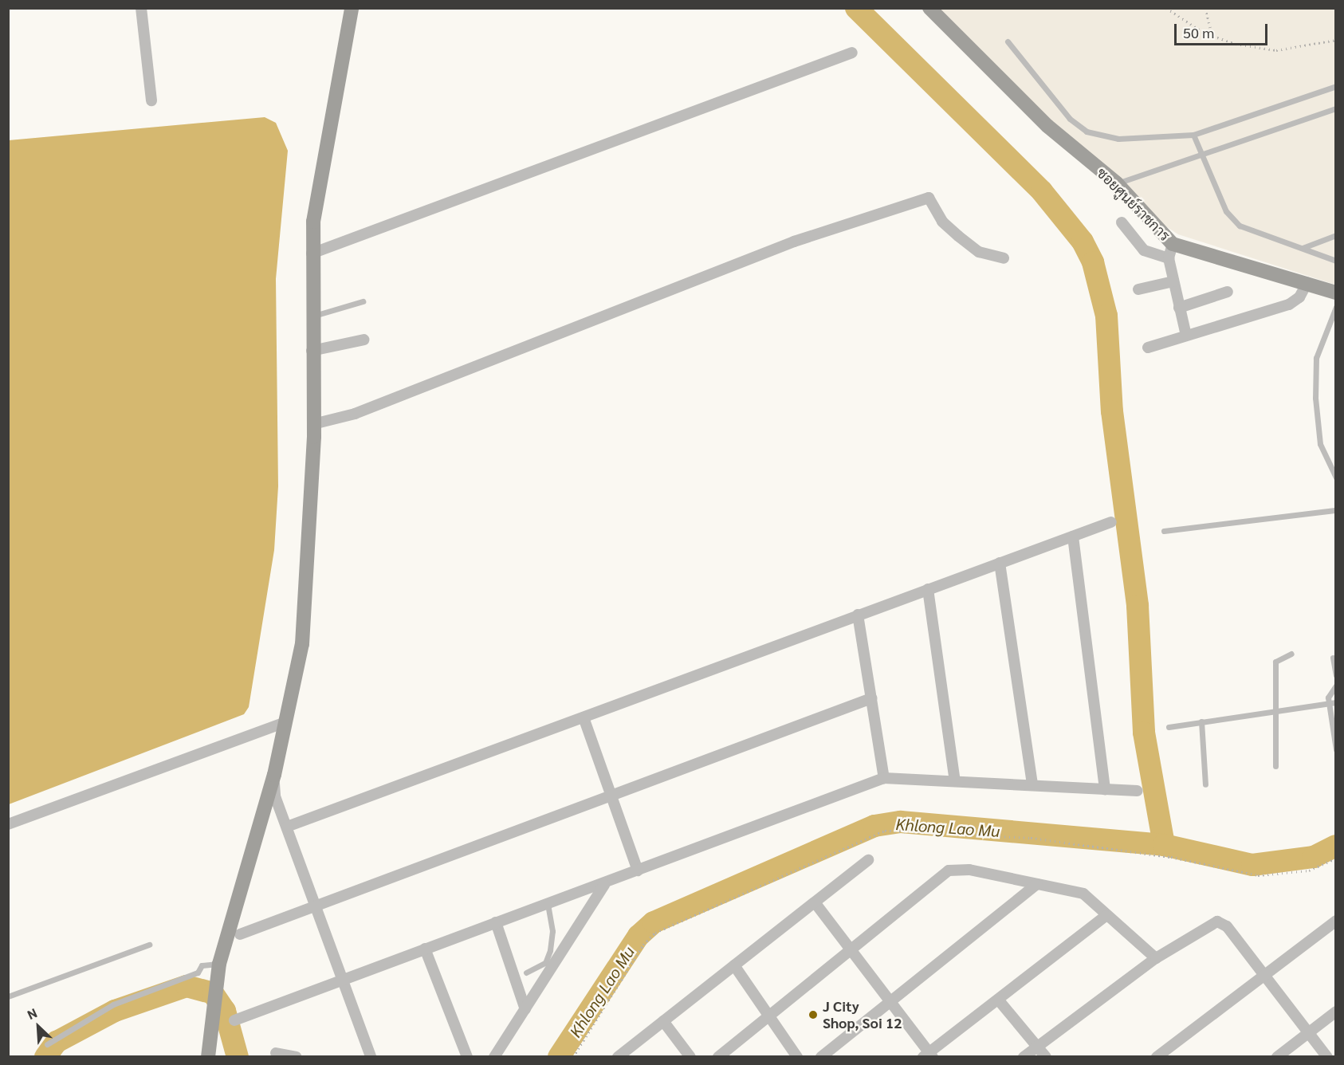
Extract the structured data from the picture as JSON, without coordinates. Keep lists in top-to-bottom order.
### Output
{
  "streets": {
    "street": ["ซอยศูนย์ราชการ"]
  },
  "water": ["Khlong Lao Mu"],
  "places": ["J City Shop, Soi 12"],
  "scale_bar": "50 m",
  "north": "top left"
}
